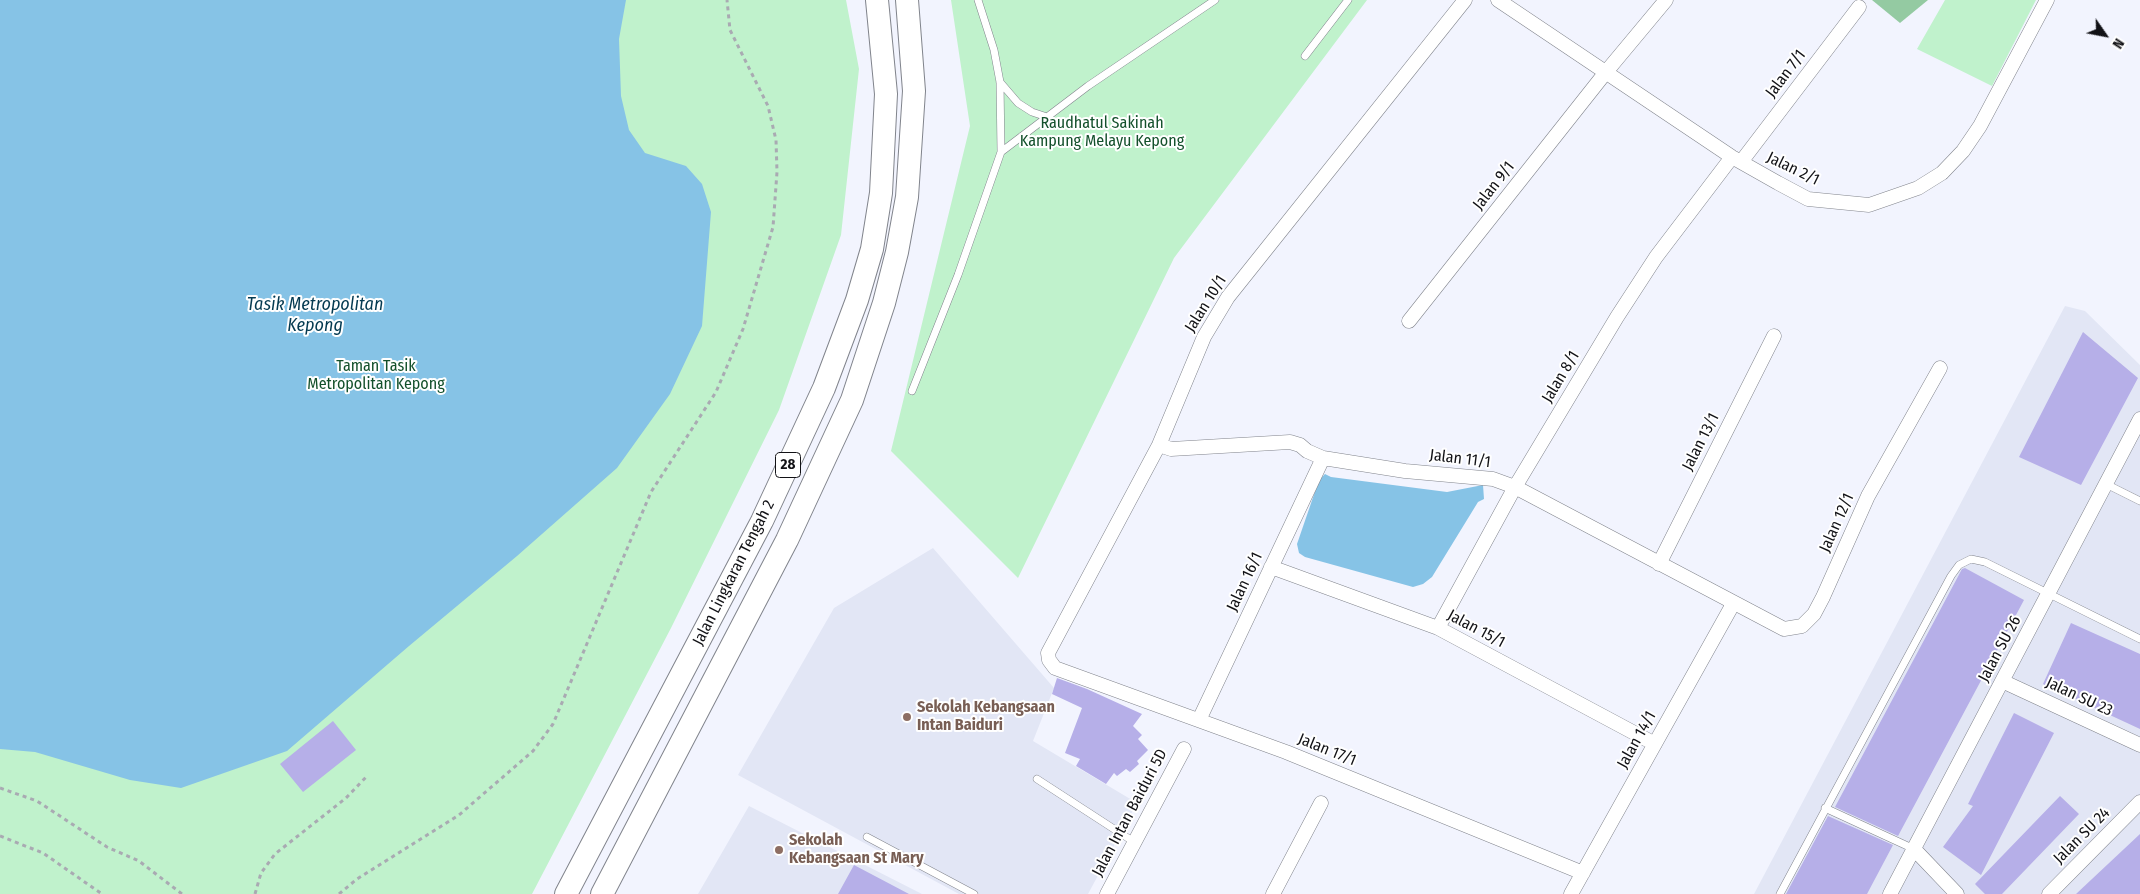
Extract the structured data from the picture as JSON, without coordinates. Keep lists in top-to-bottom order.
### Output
{
  "streets": {
    "highway": ["28", "Jalan Lingkaran Tengah 2"],
    "street": [
      "Jalan 7/1",
      "Jalan 2/1",
      "Jalan 9/1",
      "Jalan 10/1",
      "Jalan 8/1",
      "Jalan 13/1",
      "Jalan 11/1",
      "Jalan 12/1",
      "Jalan 16/1",
      "Jalan 15/1",
      "Jalan SU 26",
      "Jalan SU 23",
      "Jalan 14/1",
      "Jalan 17/1",
      "Jalan Intan Baiduri 5D",
      "Jalan SU 24"
    ]
  },
  "crossings": [
    ["Jalan 7/1", "Jalan 2/1"],
    ["Jalan 7/1", "Jalan 8/1"],
    ["Jalan 2/1", "Jalan 9/1"],
    ["Jalan 2/1", "Jalan 8/1"],
    ["Jalan 10/1", "Jalan 11/1"],
    ["Jalan 10/1", "Jalan 17/1"],
    ["Jalan 8/1", "Jalan 11/1"],
    ["Jalan 8/1", "Jalan 15/1"],
    ["Jalan 13/1", "Jalan 11/1"],
    ["Jalan 11/1", "Jalan 12/1"],
    ["Jalan 11/1", "Jalan 16/1"],
    ["Jalan 11/1", "Jalan 14/1"],
    ["Jalan 12/1", "Jalan 14/1"],
    ["Jalan 16/1", "Jalan 15/1"],
    ["Jalan 16/1", "Jalan 17/1"],
    ["Jalan 15/1", "Jalan 14/1"],
    ["Jalan SU 26", "Jalan SU 23"],
    ["Jalan 14/1", "Jalan 17/1"]
  ],
  "water": ["Tasik Metropolitan Kepong"],
  "parks": ["Raudhatul Sakinah Kampung Melayu Kepong", "Taman Tasik Metropolitan Kepong"],
  "places": ["Sekolah Kebangsaan Intan Baiduri", "Sekolah Kebangsaan St Mary"],
  "north": "bottom right"
}
